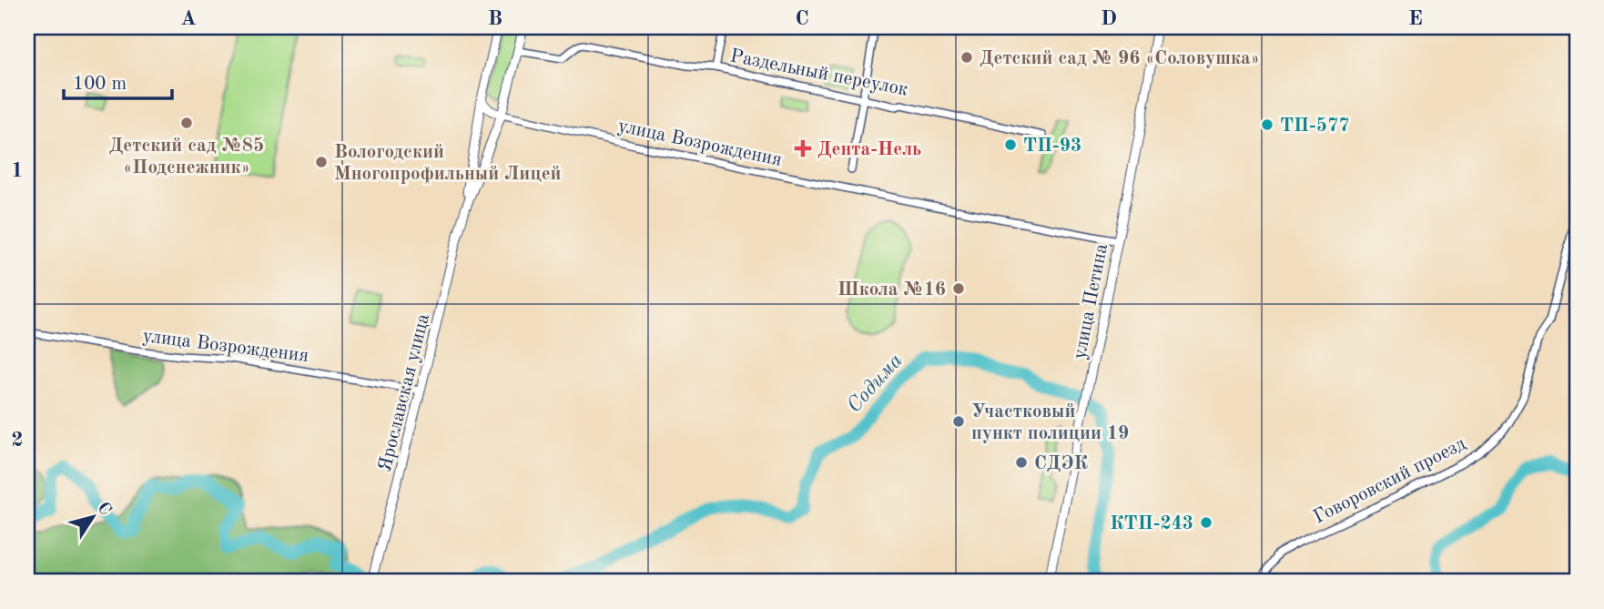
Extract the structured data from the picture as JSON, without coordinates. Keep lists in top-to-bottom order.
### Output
{
  "streets": {
    "street": [
      "Раздельный переулок",
      "улица Возрождения",
      "улица Петина",
      "Ярославская улица",
      "Говоровский проезд"
    ]
  },
  "crossings": [
    ["Раздельный переулок", "Ярославская улица"],
    ["улица Возрождения", "улица Петина"],
    ["улица Возрождения", "Ярославская улица"]
  ],
  "water": ["Содима"],
  "places": {
    "other": [
      "Детский сад № 96 «Соловушка»",
      "Детский сад №85 «Подснежник»",
      "ТП-577",
      "ТП-93",
      "Вологодский Многопрофильный Лицей",
      "Школа №16",
      "Участковый пункт полиции 19",
      "СДЭК",
      "КТП-243"
    ],
    "health": ["Дента-Нель"]
  },
  "scale_bar": "100 m",
  "north": "top right",
  "grid": {
    "columns": [
      "A",
      "B",
      "C",
      "D",
      "E"
    ],
    "rows": ["1", "2"]
  }
}
